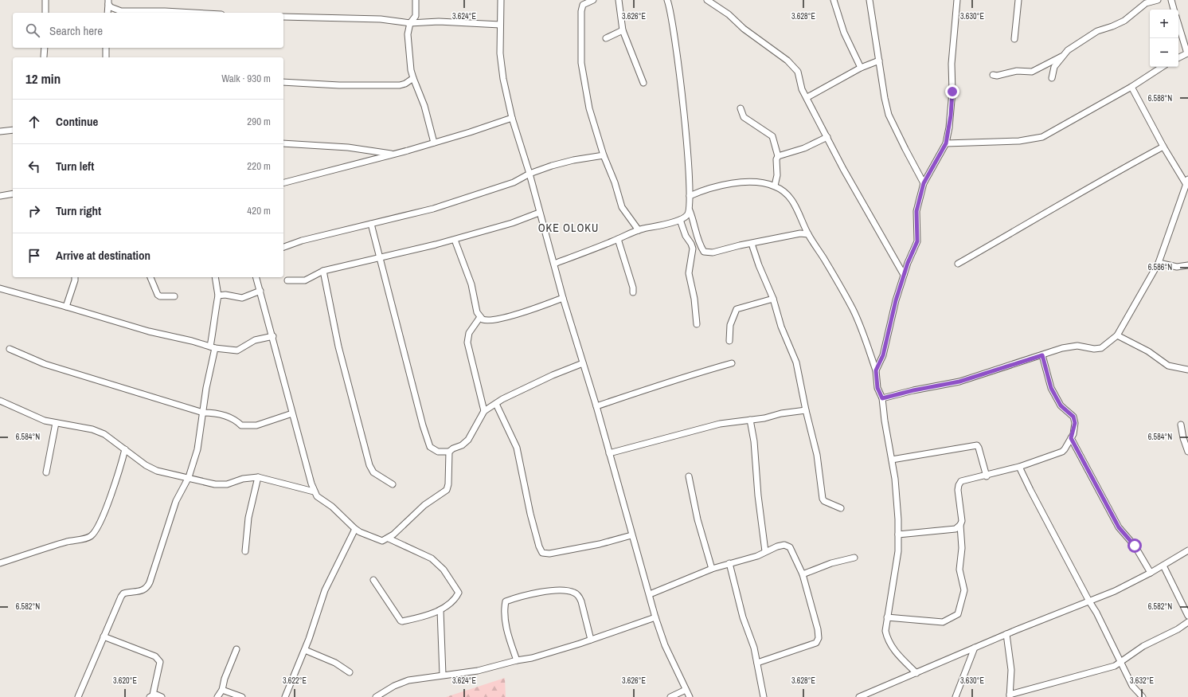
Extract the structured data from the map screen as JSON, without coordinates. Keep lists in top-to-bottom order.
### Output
{
  "districts": ["OKE OLOKU"],
  "page": {
    "map_buttons": ["+", "−"],
    "search": "Search here",
    "heading": ["12 min", "Walk · 930 m"],
    "list": [
      ["Continue", "290 m"],
      ["Turn left", "220 m"],
      ["Turn right", "420 m"],
      "Arrive at destination"
    ]
  },
  "coordinates": [
    "3.624°E",
    "3.626°E",
    "3.628°E",
    "3.630°E",
    "6.588°N",
    "6.586°N",
    "6.584°N",
    "6.582°N",
    "3.620°E",
    "3.622°E",
    "3.632°E"
  ]
}
